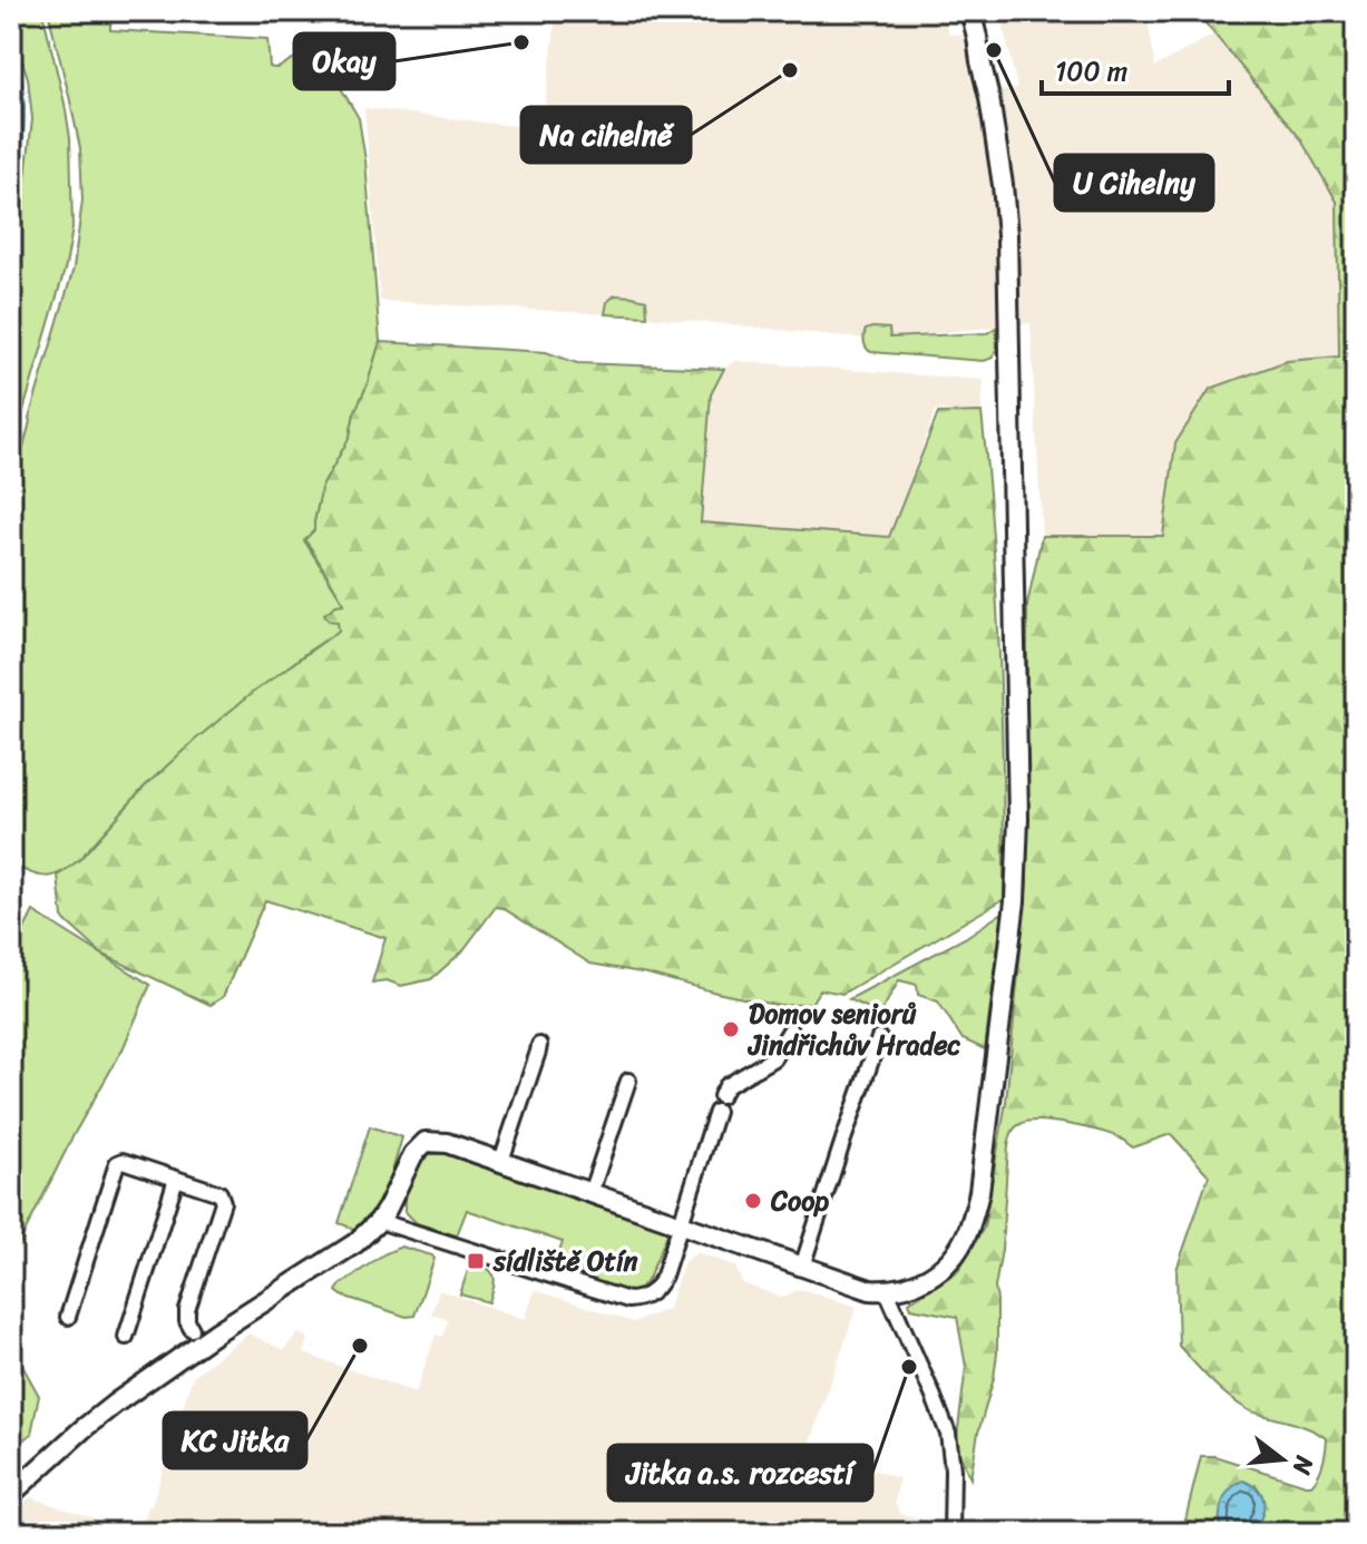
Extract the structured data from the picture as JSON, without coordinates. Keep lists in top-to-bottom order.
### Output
{
  "places": {
    "other": [
      "Okay",
      "U Cihelny",
      "Na cihelně",
      "Domov seniorů Jindřichův Hradec",
      "Coop",
      "KC Jitka",
      "Jitka a.s. rozcestí"
    ],
    "transit": ["sídliště Otín"]
  },
  "scale_bar": "100 m",
  "north": "right"
}
